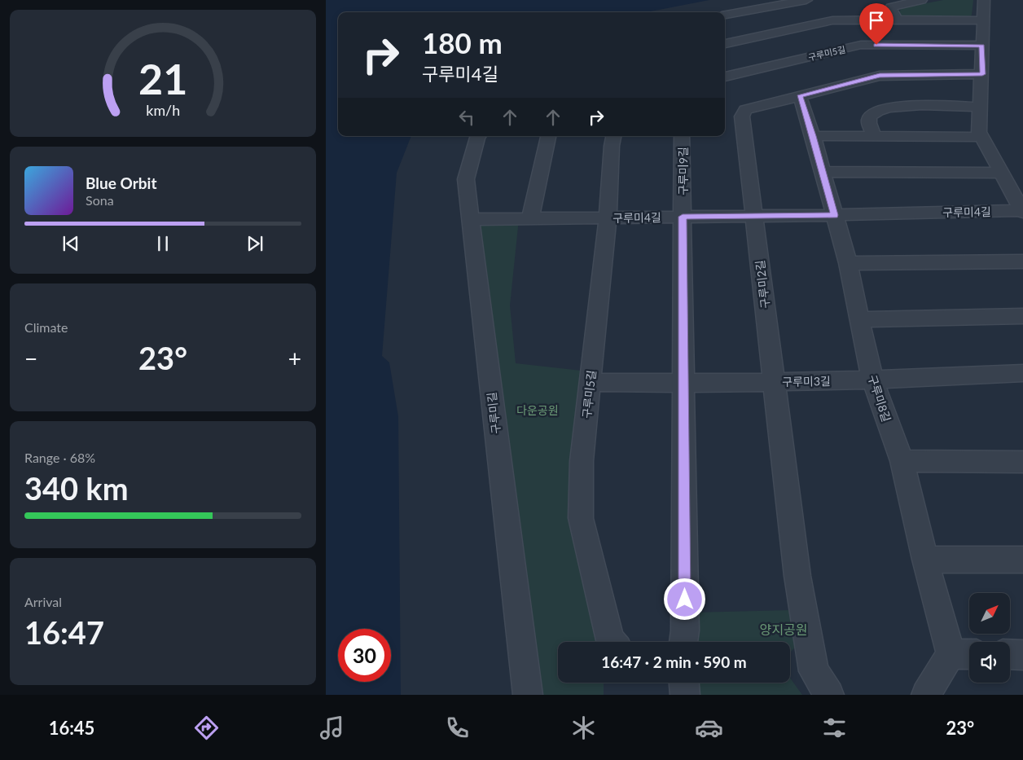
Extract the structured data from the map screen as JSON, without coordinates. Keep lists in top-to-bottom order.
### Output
{
  "streets": {
    "street": [
      "구루미5길",
      "구루미9길",
      "구루미4길",
      "구루미2길",
      "구루미3길",
      "구루미8길",
      "구루미길"
    ]
  },
  "crossings": [
    ["구루미5길", "구루미4길"],
    ["구루미5길", "구루미3길"],
    ["구루미9길", "구루미4길"],
    ["구루미9길", "구루미3길"],
    ["구루미4길", "구루미2길"],
    ["구루미4길", "구루미8길"],
    ["구루미4길", "구루미길"],
    ["구루미2길", "구루미3길"],
    ["구루미2길", "구루미8길"],
    ["구루미3길", "구루미8길"]
  ],
  "parks": ["다운공원", "양지공원"],
  "north": "top right",
  "page": {
    "turn": ["180 m", "구루미4길"],
    "song": ["Blue Orbit", "Sona"],
    "tile": [
      "Climate",
      ["Range · 68%", "340 km"],
      ["Arrival", "16:47"]
    ],
    "heat": ["−", "23°", "+"],
    "limit": "30",
    "trip": "16:47 · 2 min · 590 m",
    "tabs": ["16:45", "23°"],
    "gauge": ["21", "km/h"]
  }
}
